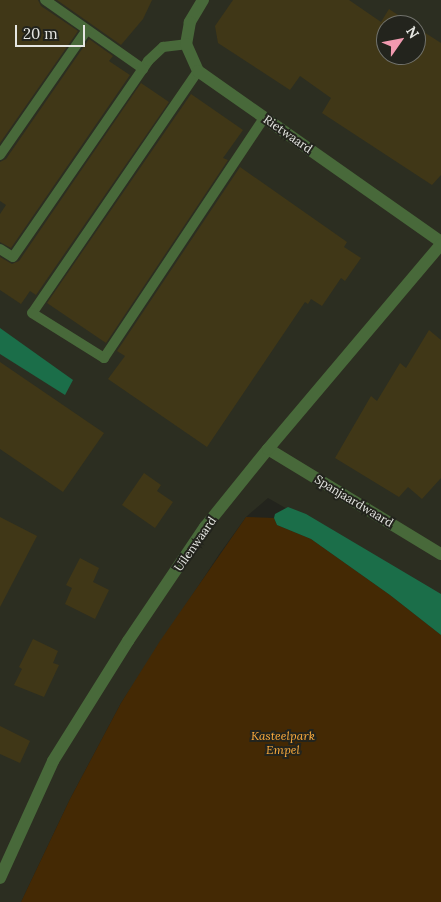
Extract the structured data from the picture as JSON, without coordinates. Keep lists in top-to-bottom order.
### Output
{
  "streets": {
    "street": ["Rietwaard", "Spanjaardwaard", "Uilenwaard"]
  },
  "crossings": [
    ["Rietwaard", "Uilenwaard"],
    ["Spanjaardwaard", "Uilenwaard"]
  ],
  "parks": ["Kasteelpark Empel"],
  "scale_bar": "20 m",
  "north": "top right"
}
